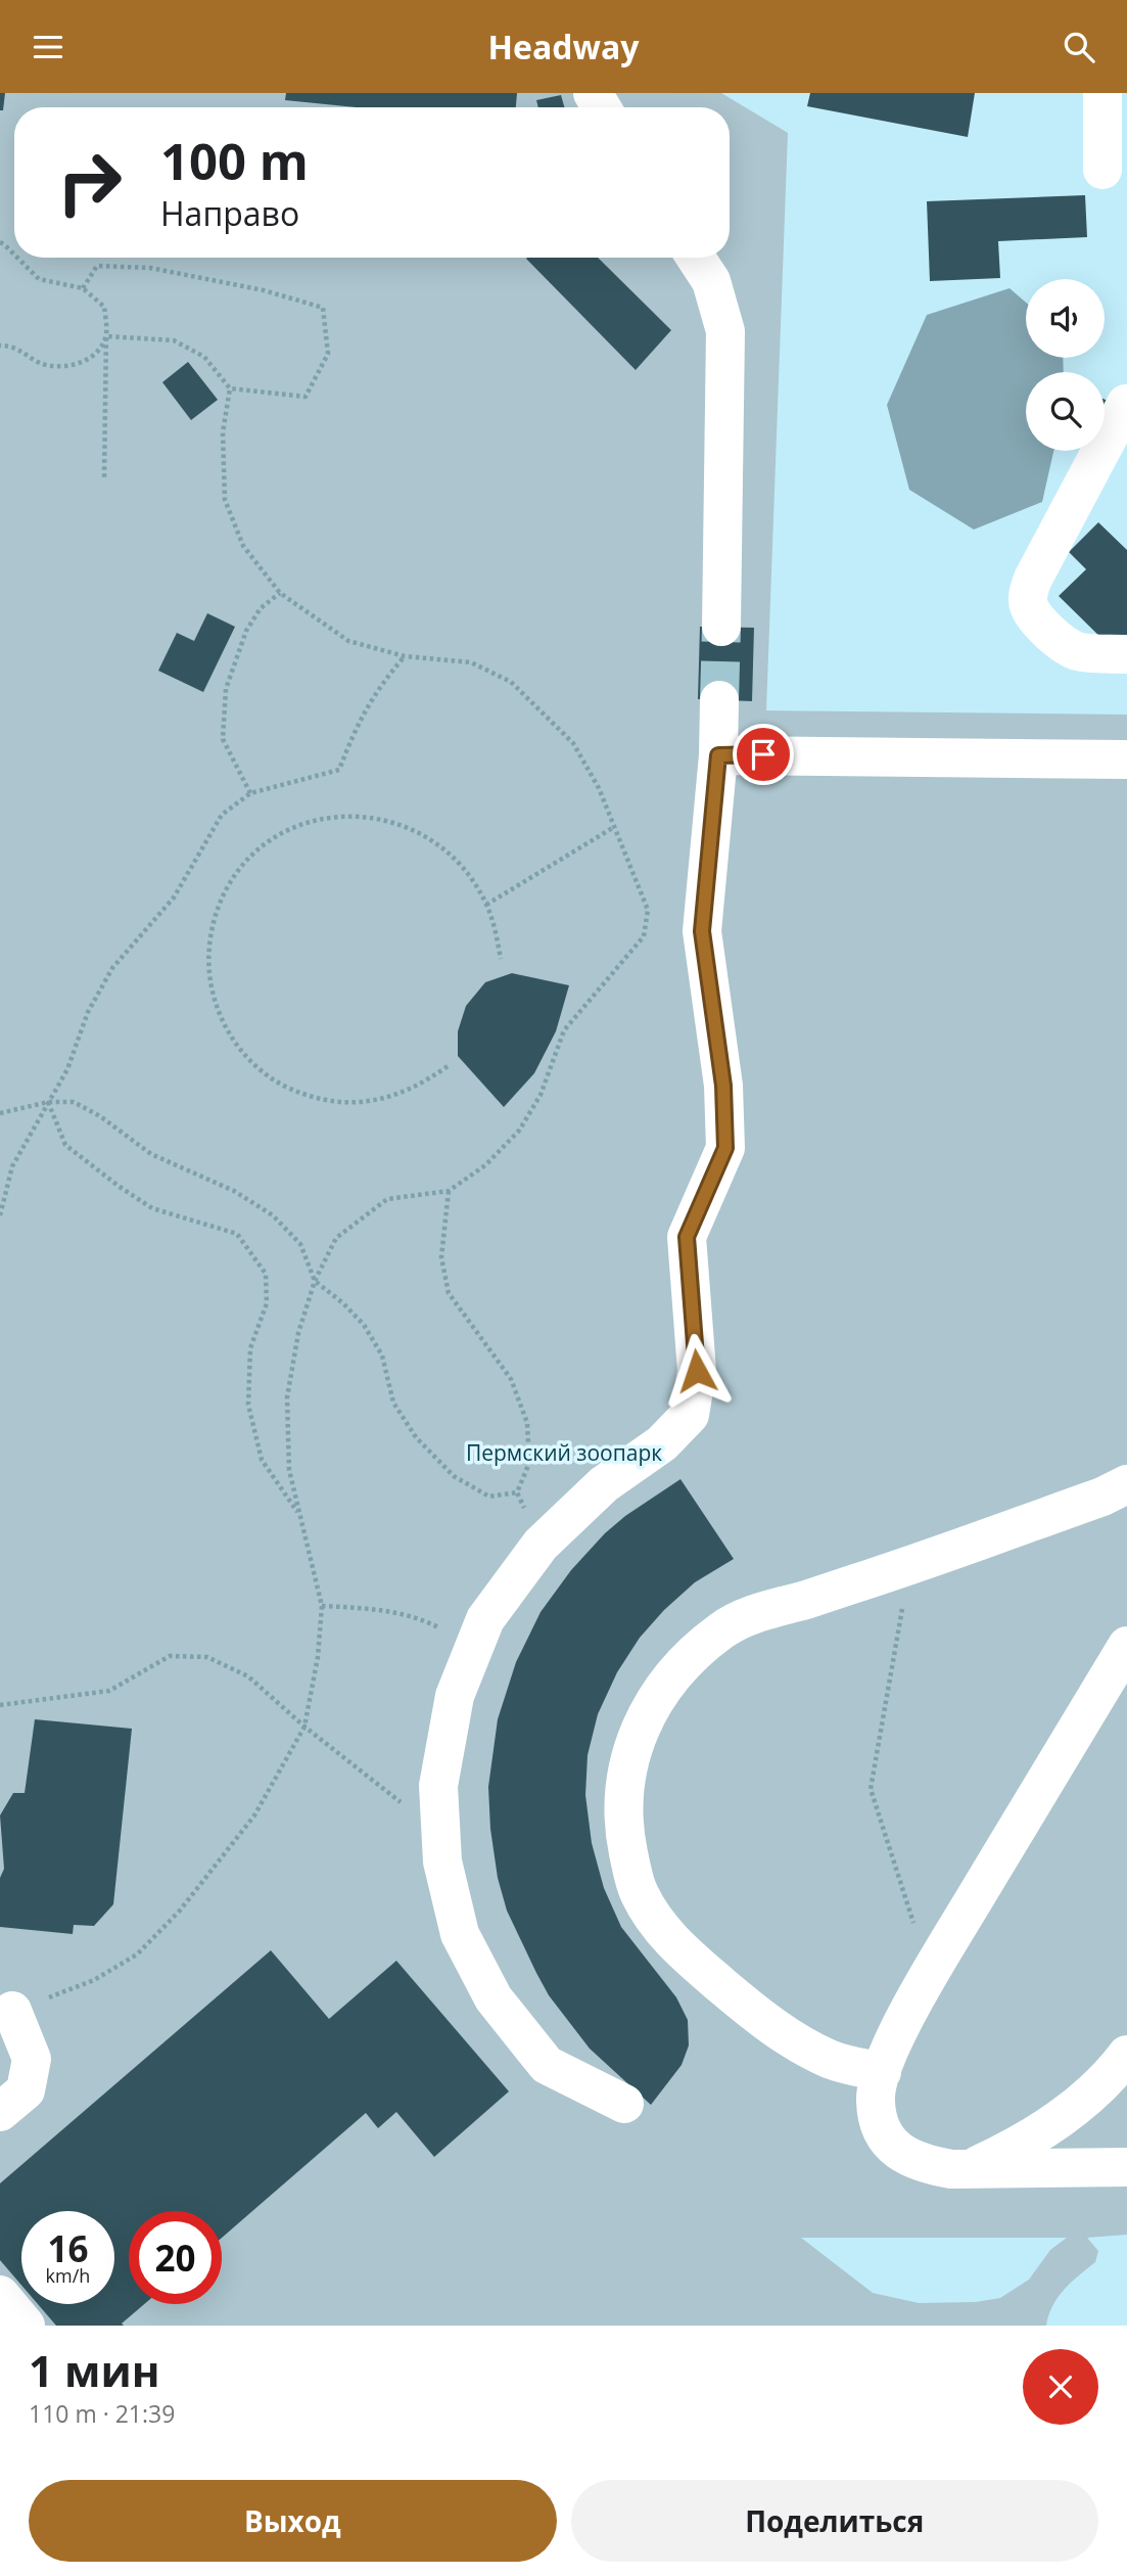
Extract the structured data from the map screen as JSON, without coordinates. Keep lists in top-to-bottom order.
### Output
{
  "parks": ["Пермский зоопарк"],
  "page": {
    "header": "Headway",
    "turn": ["100 m", "Направо"],
    "speed": "16 km/h",
    "limit": "20",
    "heading": ["1 мин", "110 m · 21:39"],
    "buttons": ["Выход", "Поделиться"]
  }
}
